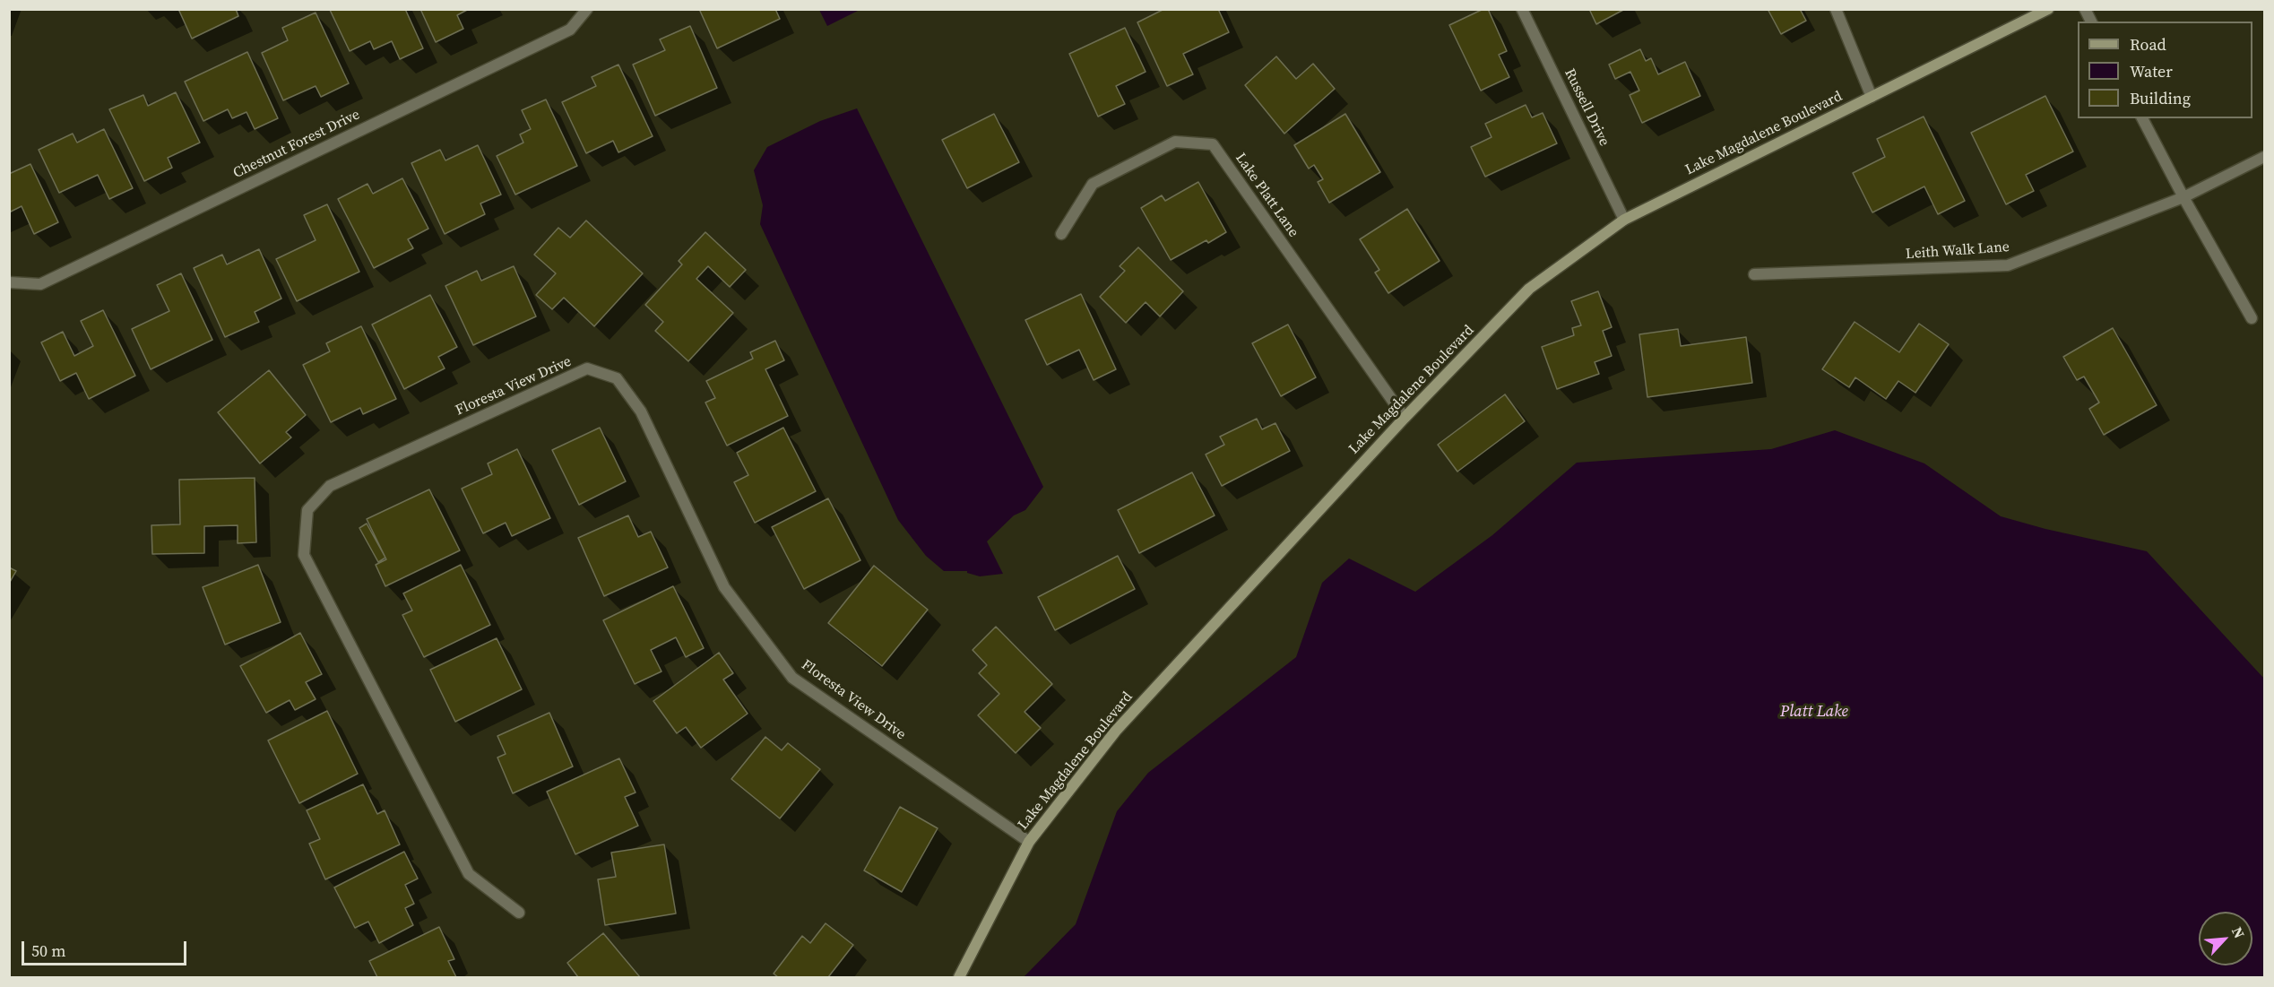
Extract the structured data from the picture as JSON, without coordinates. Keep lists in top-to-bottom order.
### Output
{
  "streets": {
    "street": [
      "Russell Drive",
      "Lake Magdalene Boulevard",
      "Chestnut Forest Drive",
      "Lake Platt Lane",
      "Leith Walk Lane",
      "Floresta View Drive"
    ]
  },
  "crossings": [
    ["Russell Drive", "Lake Magdalene Boulevard"],
    ["Lake Magdalene Boulevard", "Lake Platt Lane"],
    ["Lake Magdalene Boulevard", "Floresta View Drive"]
  ],
  "water": ["Platt Lake"],
  "legend": ["Road", "Water", "Building"],
  "scale_bar": "50 m",
  "north": "top right"
}
